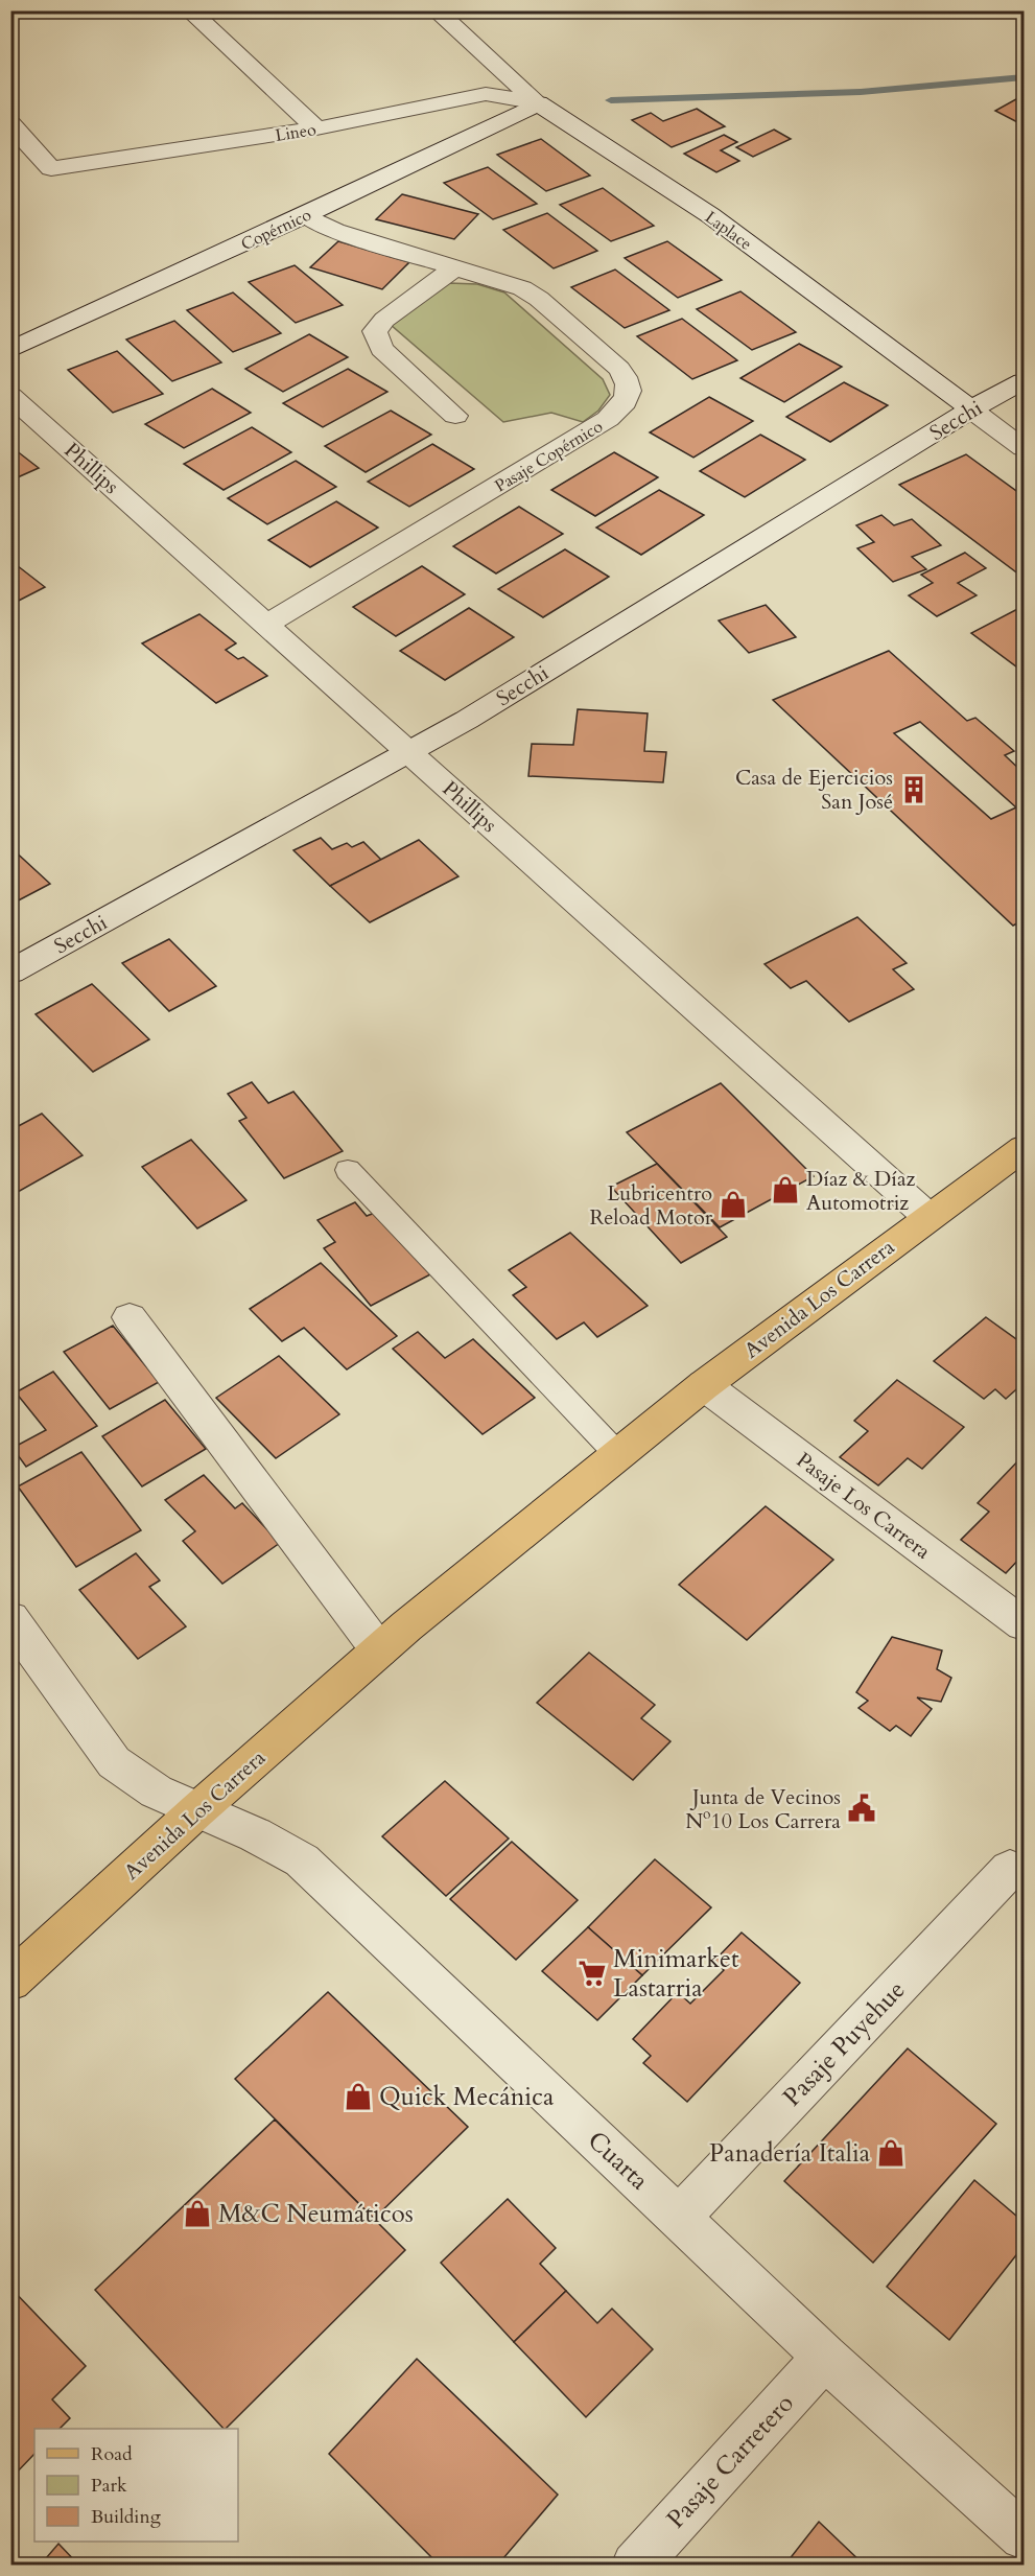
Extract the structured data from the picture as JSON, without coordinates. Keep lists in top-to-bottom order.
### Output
{
  "streets": {
    "main road": ["Avenida Los Carrera"],
    "street": [
      "Lineo",
      "Copérnico",
      "Laplace",
      "Secchi",
      "Pasaje Copérnico",
      "Phillips",
      "Pasaje Los Carrera",
      "Pasaje Puyehue",
      "Cuarta",
      "Pasaje Carretero"
    ]
  },
  "crossings": [
    ["Lineo", "Copérnico"],
    ["Lineo", "Laplace"],
    ["Copérnico", "Laplace"],
    ["Copérnico", "Pasaje Copérnico"],
    ["Laplace", "Secchi"],
    ["Secchi", "Phillips"],
    ["Pasaje Copérnico", "Phillips"],
    ["Phillips", "Avenida Los Carrera"],
    ["Avenida Los Carrera", "Pasaje Los Carrera"],
    ["Avenida Los Carrera", "Cuarta"],
    ["Pasaje Puyehue", "Cuarta"],
    ["Cuarta", "Pasaje Carretero"]
  ],
  "places": {
    "building": ["Casa de Ejercicios San José"],
    "shop": [
      "Díaz & Díaz Automotriz",
      "Lubricentro Reload Motor",
      "Quick Mecánica",
      "Panadería Italia",
      "M&C Neumáticos"
    ],
    "public building": ["Junta de Vecinos Nº10 Los Carrera"],
    "supermarket": ["Minimarket Lastarria"]
  },
  "legend": ["Road", "Park", "Building"]
}
